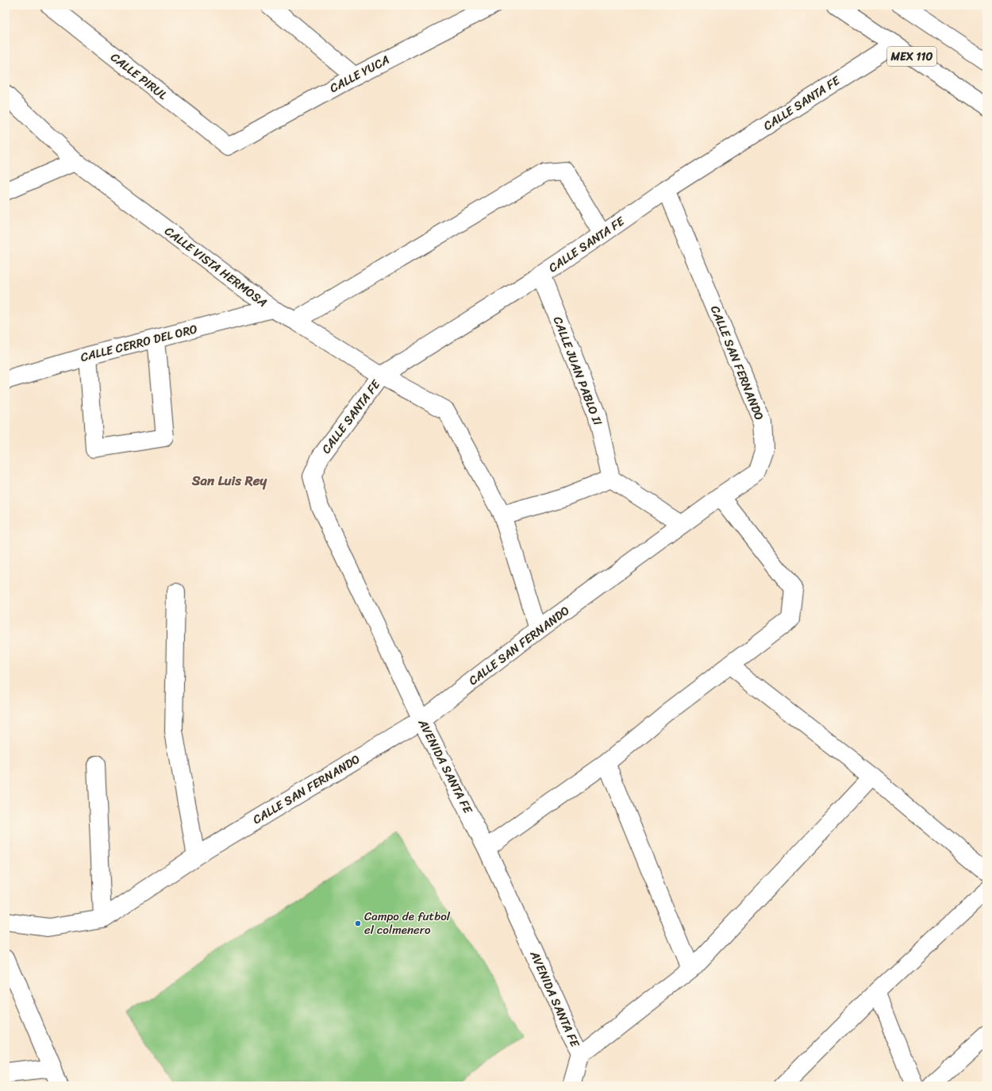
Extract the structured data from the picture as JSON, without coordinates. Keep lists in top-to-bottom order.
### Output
{
  "streets": {
    "street": [
      "MEX 110",
      "CALLE YUCA",
      "CALLE PIRUL",
      "CALLE SANTA FE",
      "CALLE VISTA HERMOSA",
      "CALLE CERRO DEL ORO",
      "CALLE SAN FERNANDO",
      "CALLE JUAN PABLO II",
      "AVENIDA SANTA FE"
    ]
  },
  "crossings": [
    ["MEX 110", "CALLE SANTA FE"],
    ["CALLE YUCA", "CALLE PIRUL"],
    ["CALLE SANTA FE", "CALLE VISTA HERMOSA"],
    ["CALLE SANTA FE", "CALLE SAN FERNANDO"],
    ["CALLE SANTA FE", "CALLE JUAN PABLO II"],
    ["CALLE SANTA FE", "AVENIDA SANTA FE"],
    ["CALLE VISTA HERMOSA", "CALLE CERRO DEL ORO"],
    ["CALLE SAN FERNANDO", "AVENIDA SANTA FE"]
  ],
  "districts": ["San Luis Rey"],
  "places": ["Campo de futbol el colmenero"]
}
